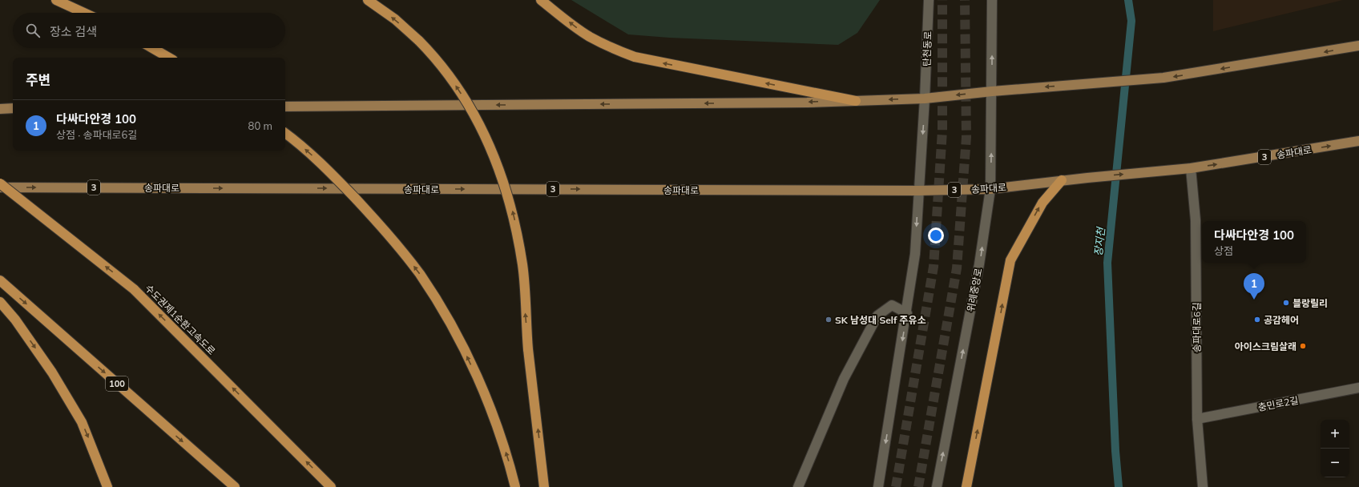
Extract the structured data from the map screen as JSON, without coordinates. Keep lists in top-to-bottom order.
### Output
{
  "streets": {
    "highway": ["수도권제1순환고속도로", "100"],
    "main road": [
      "탄천동로",
      "송파대로",
      "3",
      "위례중앙로",
      "송파대로6길",
      "충민로2길"
    ]
  },
  "crossings": [
    ["송파대로", "위례중앙로"],
    ["송파대로", "송파대로6길"],
    ["송파대로6길", "충민로2길"]
  ],
  "one_way": ["송파대로"],
  "water": ["장지천"],
  "places": [
    "블랑릴리",
    "SK 남성대 Self 주유소",
    "공감헤어",
    "아이스크림살래"
  ],
  "page": {
    "search": "장소 검색",
    "heading": "주변",
    "list": [
      {
        "mark": "1",
        "name": "다싸다안경 100",
        "note": "상점 · 송파대로6길",
        "value": "80 m"
      }
    ],
    "popup": ["다싸다안경 100", "상점"],
    "pins": "1",
    "map_buttons": ["+", "−"]
  }
}
